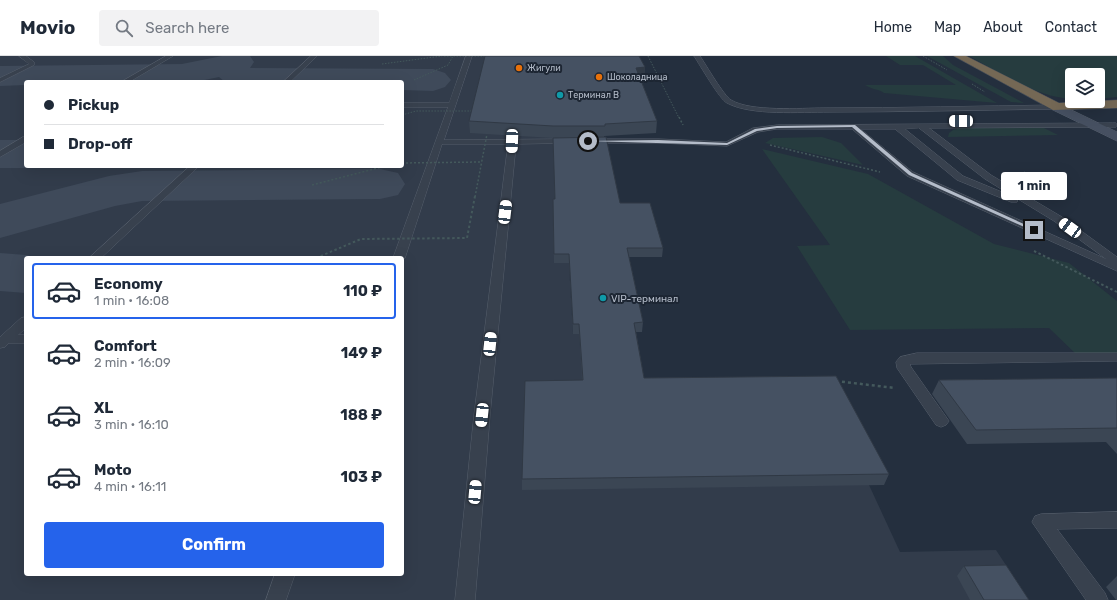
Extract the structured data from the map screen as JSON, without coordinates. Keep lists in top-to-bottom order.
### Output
{
  "places": [
    "Жигули",
    "Шоколадница",
    "Терминал B",
    "VIP-терминал"
  ],
  "page": {
    "header": "Movio",
    "search": "Search here",
    "nav": [
      "Home",
      "Map",
      "About",
      "Contact"
    ],
    "banner": ["Pickup", "Drop-off"],
    "bubble": "1 min",
    "list": [
      {
        "name": "Economy",
        "note": "1 min · 16:08",
        "value": "110 ₽"
      },
      {
        "name": "Comfort",
        "note": "2 min · 16:09",
        "value": "149 ₽"
      },
      {
        "name": "XL",
        "note": "3 min · 16:10",
        "value": "188 ₽"
      },
      {
        "name": "Moto",
        "note": "4 min · 16:11",
        "value": "103 ₽"
      }
    ],
    "buttons": "Confirm"
  }
}
